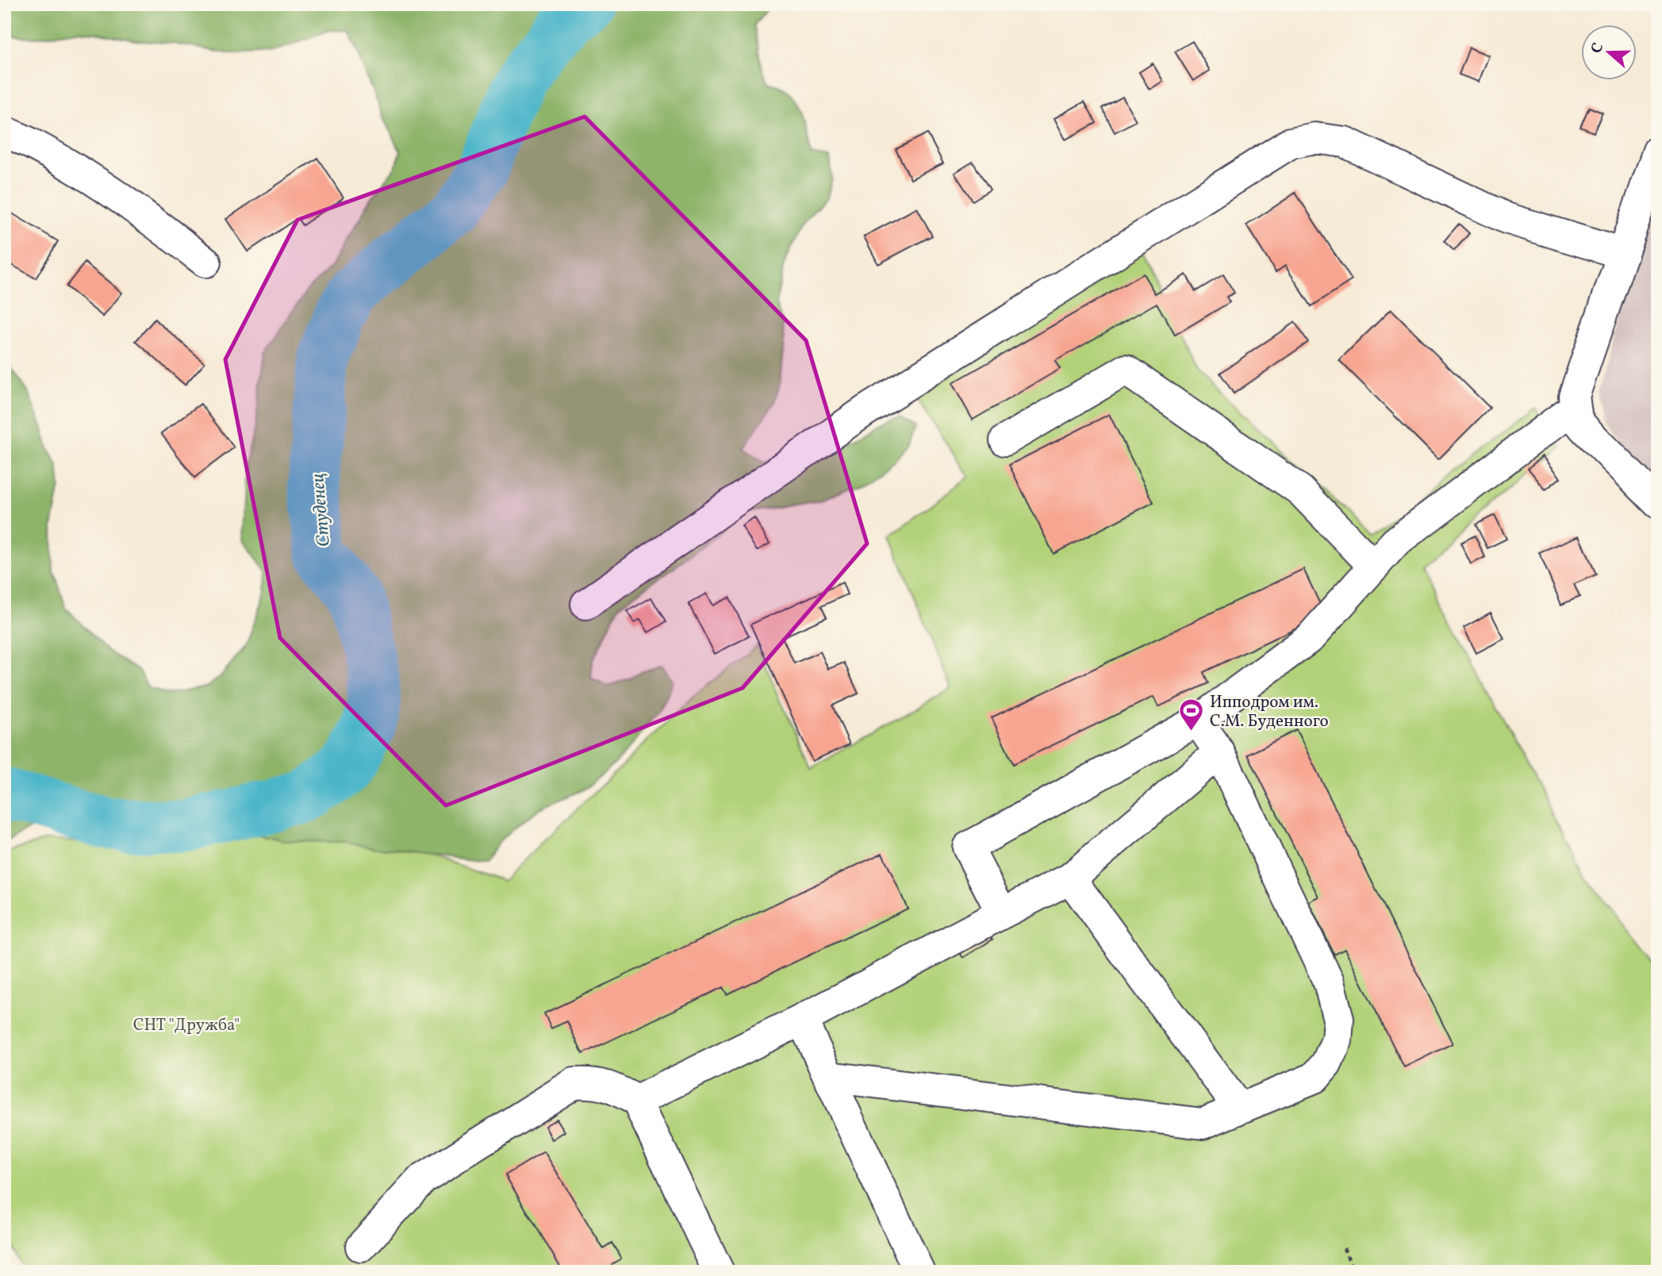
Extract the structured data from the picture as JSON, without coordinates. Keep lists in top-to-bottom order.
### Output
{
  "water": ["Студенец"],
  "parks": ["СНТ \"Дружба\""],
  "places": {
    "sports": ["Ипподром им. С.М. Буденного"]
  },
  "north": "left"
}
